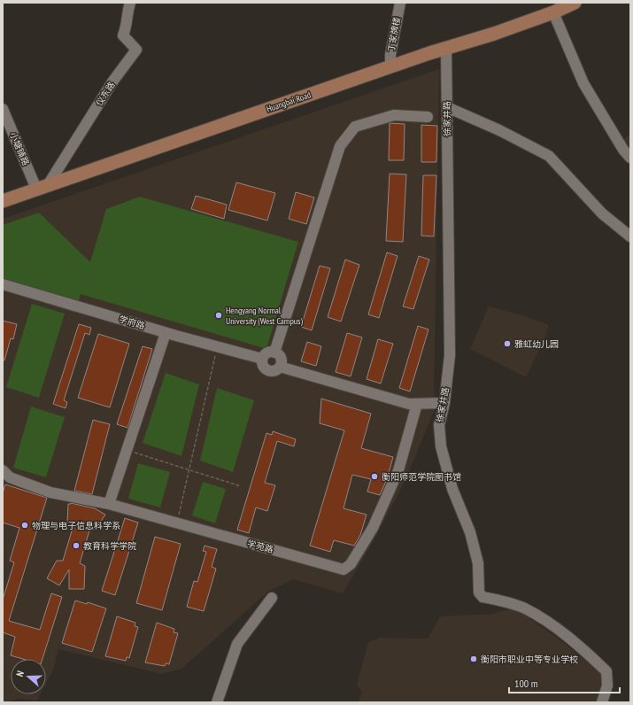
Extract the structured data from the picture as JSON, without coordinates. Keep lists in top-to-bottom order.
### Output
{
  "streets": {
    "main road": ["Huangbai Road"],
    "street": [
      "丁家牌楼",
      "仪东路",
      "徐家井路",
      "小塘铺路",
      "学府路",
      "学苑路"
    ]
  },
  "crossings": [
    ["丁家牌楼", "Huangbai Road"],
    ["仪东路", "Huangbai Road"],
    ["仪东路", "小塘铺路"],
    ["Huangbai Road", "徐家井路"],
    ["Huangbai Road", "小塘铺路"]
  ],
  "places": [
    "Hengyang Normal University (West Campus)",
    "雅虹幼儿园",
    "衡阳师范学院图书馆",
    "物理与电子信息科学系",
    "教育科学学院",
    "衡阳市职业中等专业学校"
  ],
  "scale_bar": "100 m",
  "north": "left"
}
